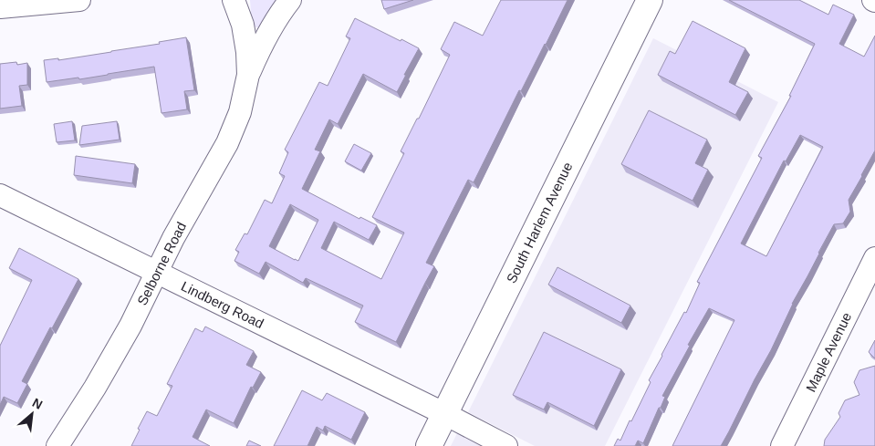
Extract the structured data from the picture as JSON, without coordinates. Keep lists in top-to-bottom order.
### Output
{
  "streets": {
    "main road": ["South Harlem Avenue"],
    "street": ["Selborne Road", "Lindberg Road", "Maple Avenue"]
  },
  "crossings": [
    ["South Harlem Avenue", "Lindberg Road"],
    ["Selborne Road", "Lindberg Road"]
  ],
  "north": "top right"
}
